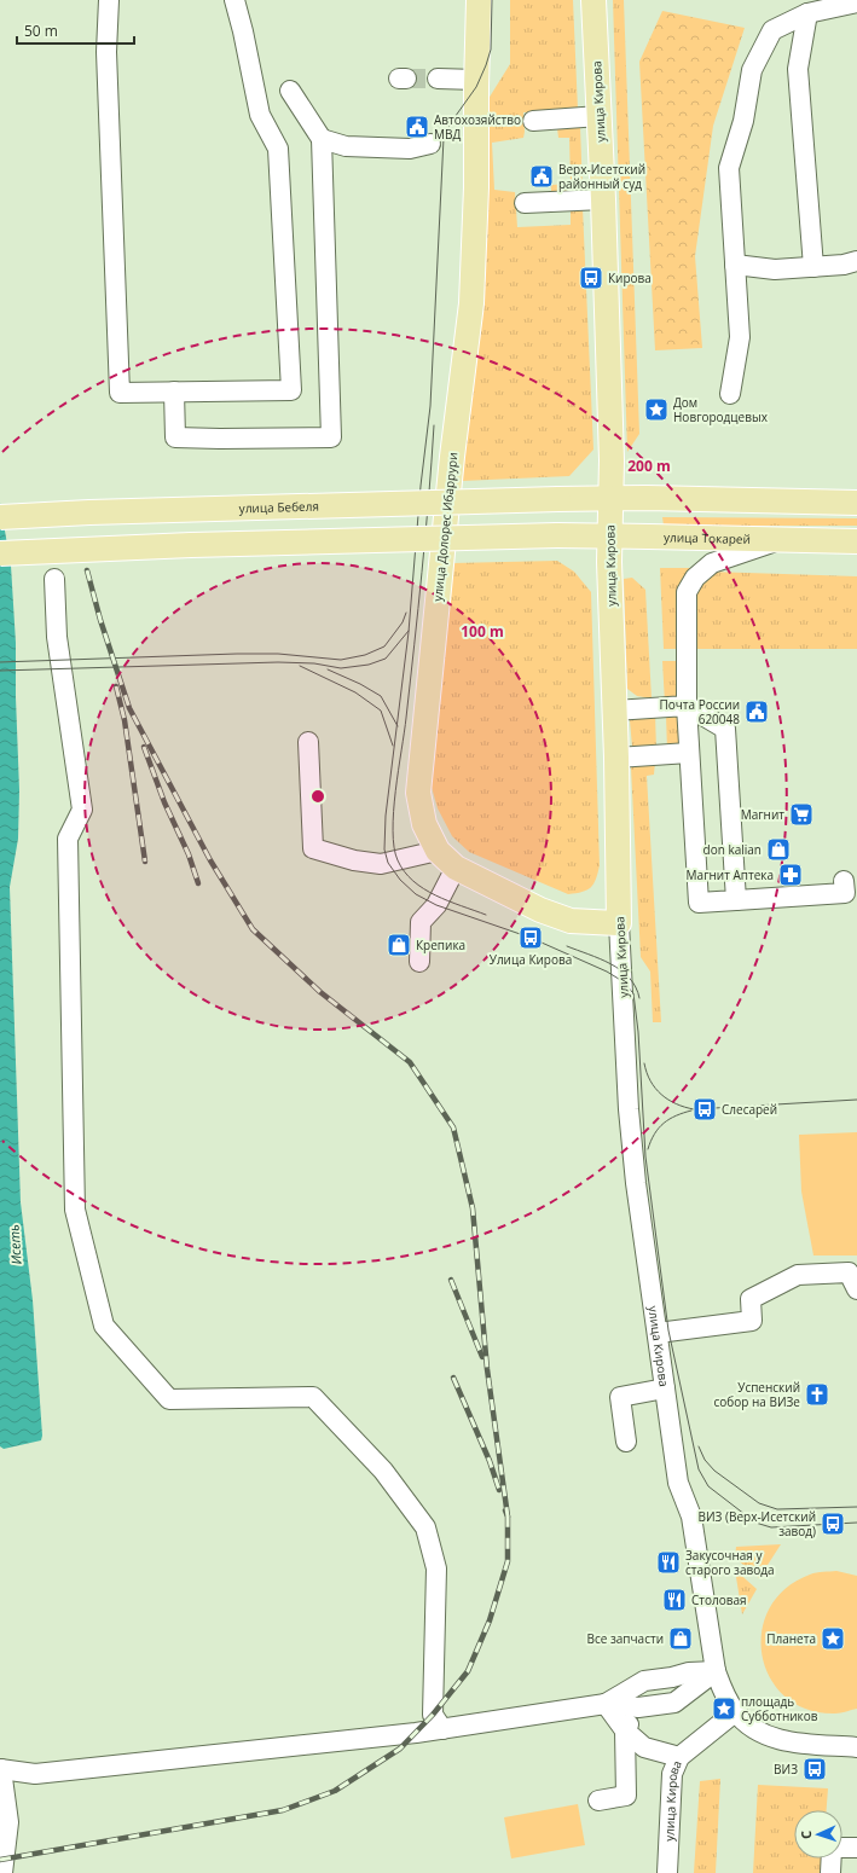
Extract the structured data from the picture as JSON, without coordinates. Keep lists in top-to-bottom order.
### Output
{
  "streets": {
    "main road": [
      "улица Кирова",
      "улица Бебеля",
      "улица Долорес Ибаррури",
      "улица Токарей"
    ]
  },
  "crossings": [
    ["улица Кирова", "улица Бебеля"],
    ["улица Кирова", "улица Долорес Ибаррури"],
    ["улица Кирова", "улица Токарей"]
  ],
  "water": ["Исеть"],
  "places": {
    "public building": ["Автохозяйство МВД", "Верх-Исетский районный суд", "Почта России 620048"],
    "bus stop": [
      "Кирова",
      "Улица Кирова",
      "Слесарей",
      "ВИЗ (Верх-Исетский завод)",
      "ВИЗ"
    ],
    "place": ["Дом Новгородцевых", "Планета", "площадь Субботников"],
    "supermarket": ["Магнит"],
    "shop": ["don kalian", "Крепика", "Все запчасти"],
    "pharmacy": ["Магнит Аптека"],
    "church": ["Успенский собор на ВИЗе"],
    "restaurant": ["Закусочная у старого завода", "Столовая"]
  },
  "scale_bar": "50 m",
  "north": "left",
  "rings": ["200 m", "100 m"]
}
